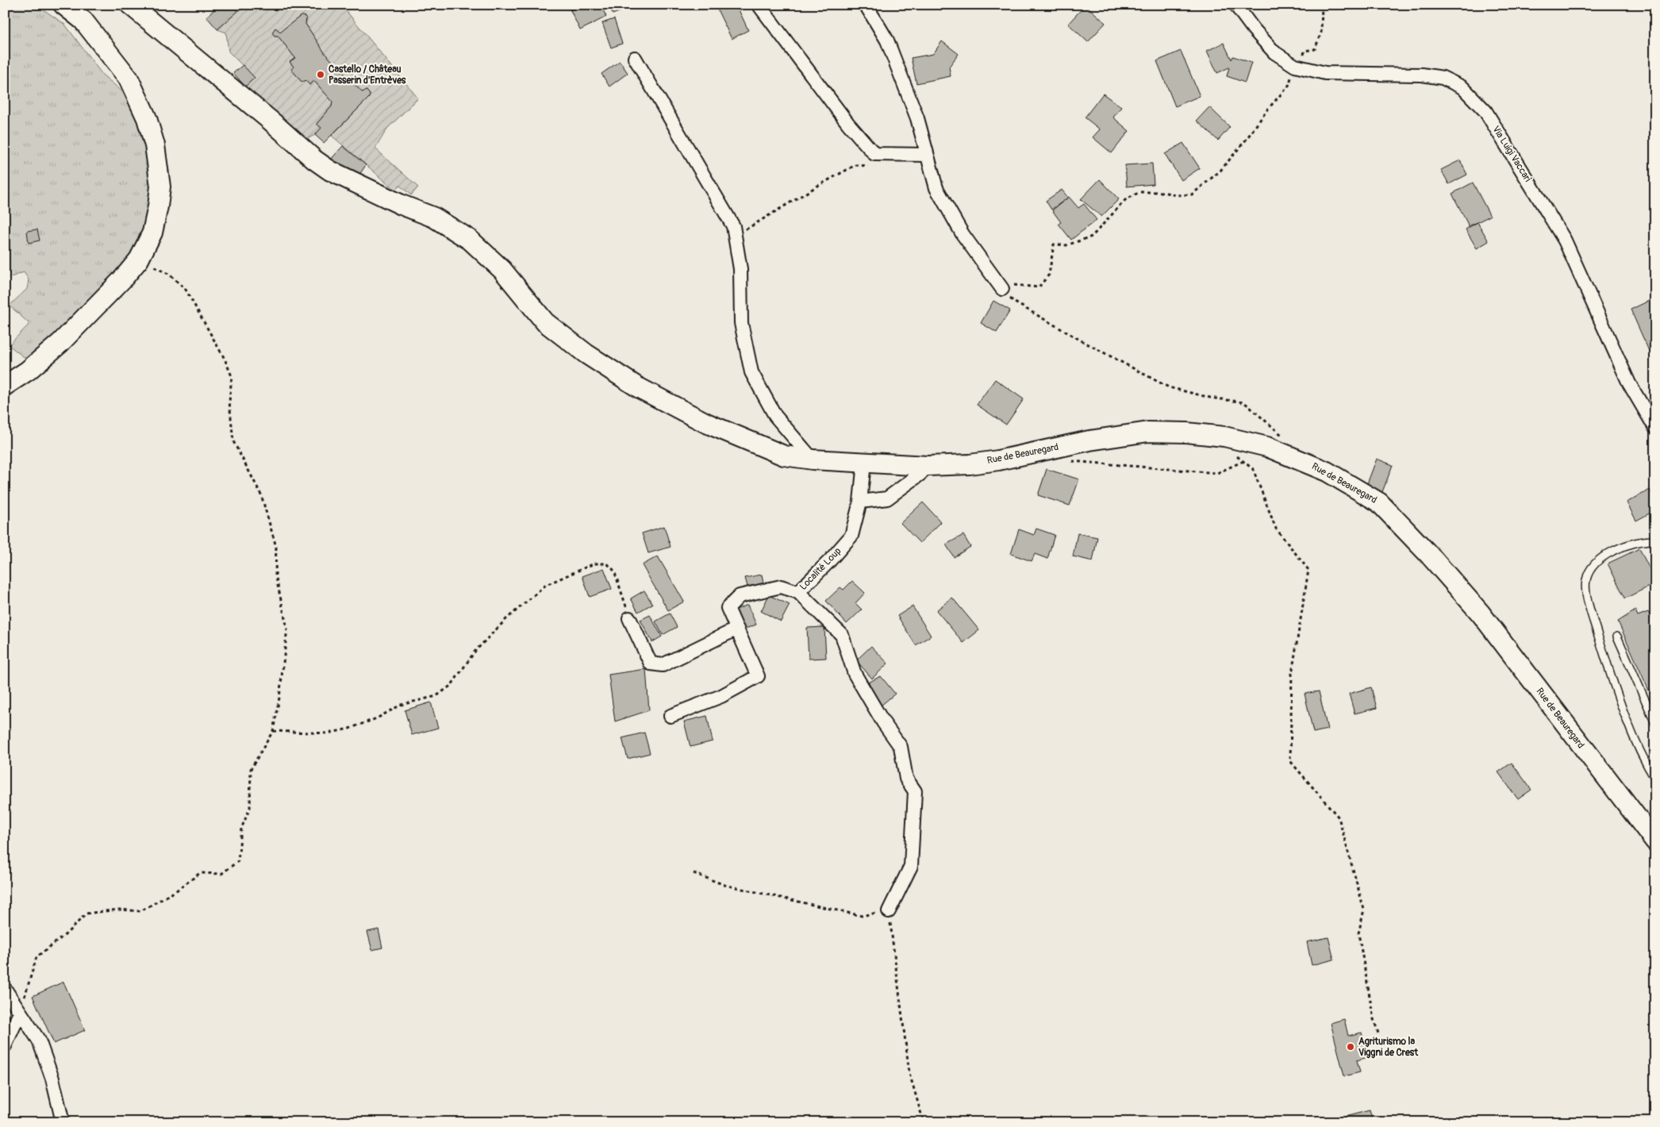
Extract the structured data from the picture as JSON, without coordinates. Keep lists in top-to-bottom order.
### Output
{
  "streets": {
    "street": ["Via Luigi Vaccari", "Rue de Beauregard", "Localité Loup"]
  },
  "crossings": [
    ["Rue de Beauregard", "Localité Loup"]
  ],
  "places": ["Castello / Château Passerin d'Entrèves", "Agriturismo la Viggni de Crest"]
}
